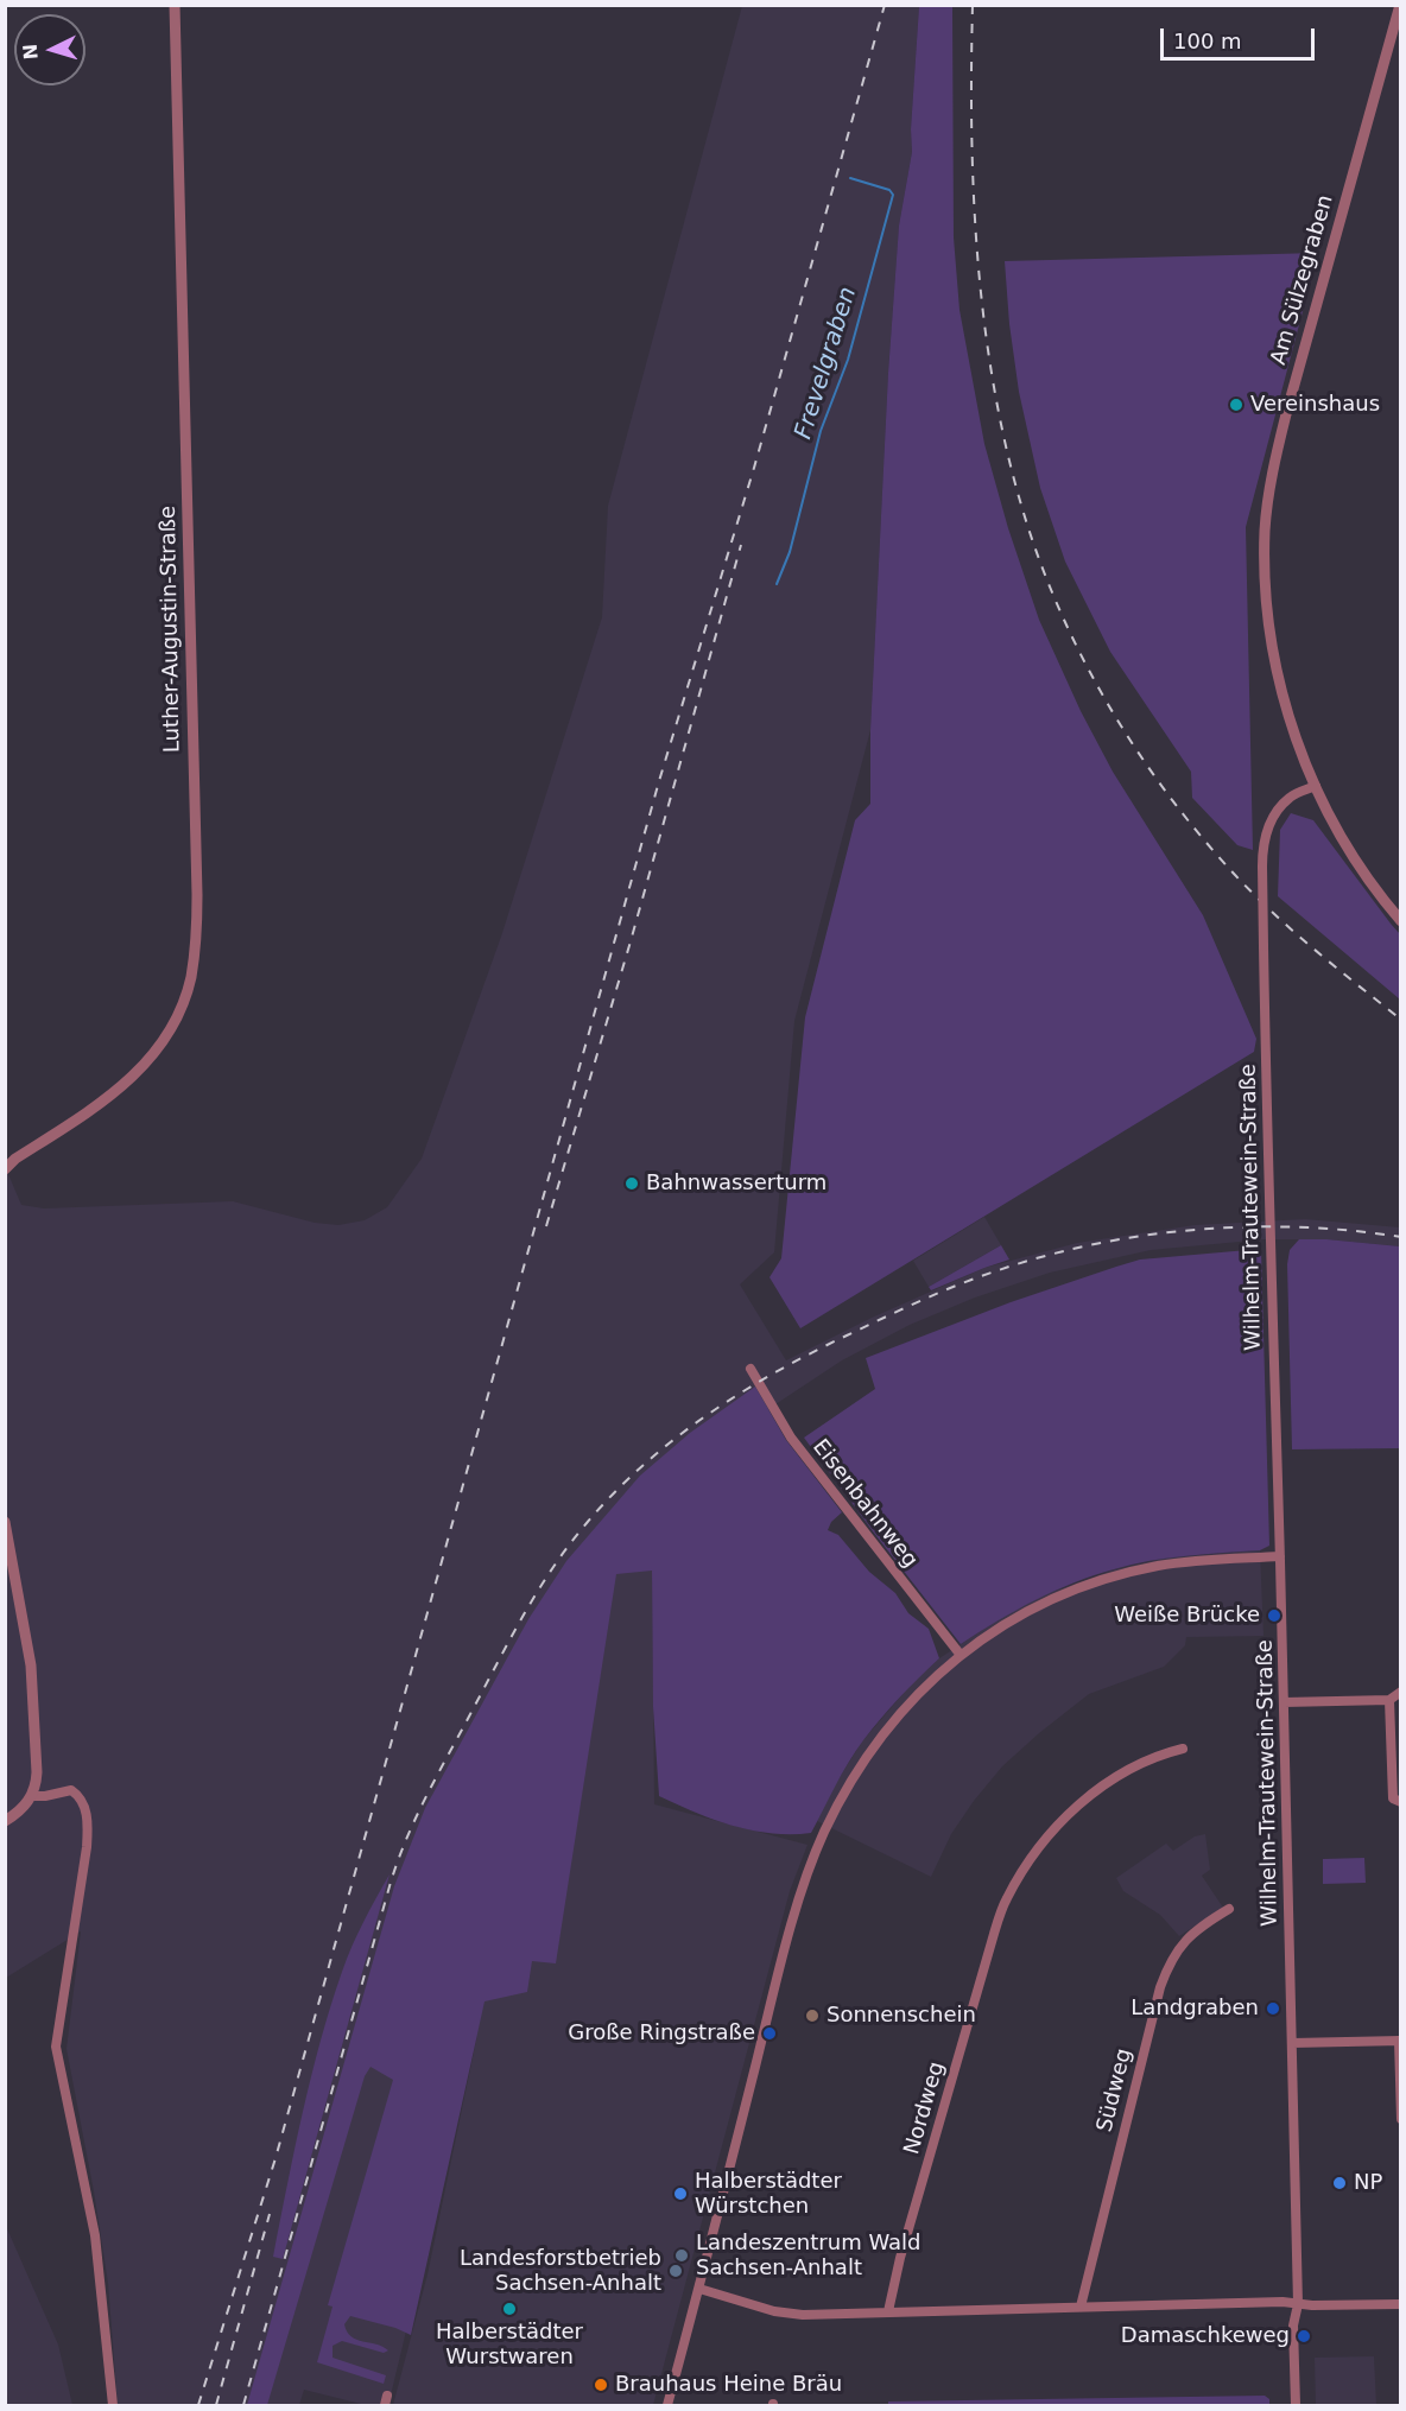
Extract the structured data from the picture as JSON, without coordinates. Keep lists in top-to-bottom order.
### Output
{
  "streets": {
    "street": [
      "Am Sülzegraben",
      "Luther-Augustin-Straße",
      "Wilhelm-Trautewein-Straße",
      "Eisenbahnweg",
      "Südweg",
      "Nordweg"
    ]
  },
  "crossings": [
    ["Am Sülzegraben", "Wilhelm-Trautewein-Straße"]
  ],
  "water": ["Frevelgraben"],
  "places": [
    "Vereinshaus",
    "Bahnwasserturm",
    "Weiße Brücke",
    "Landgraben",
    "Sonnenschein",
    "Große Ringstraße",
    "NP",
    "Halberstädter Würstchen",
    "Landeszentrum Wald Sachsen-Anhalt",
    "Landesforstbetrieb Sachsen-Anhalt",
    "Halberstädter Wurstwaren",
    "Damaschkeweg",
    "Brauhaus Heine Bräu"
  ],
  "scale_bar": "100 m",
  "north": "left"
}
